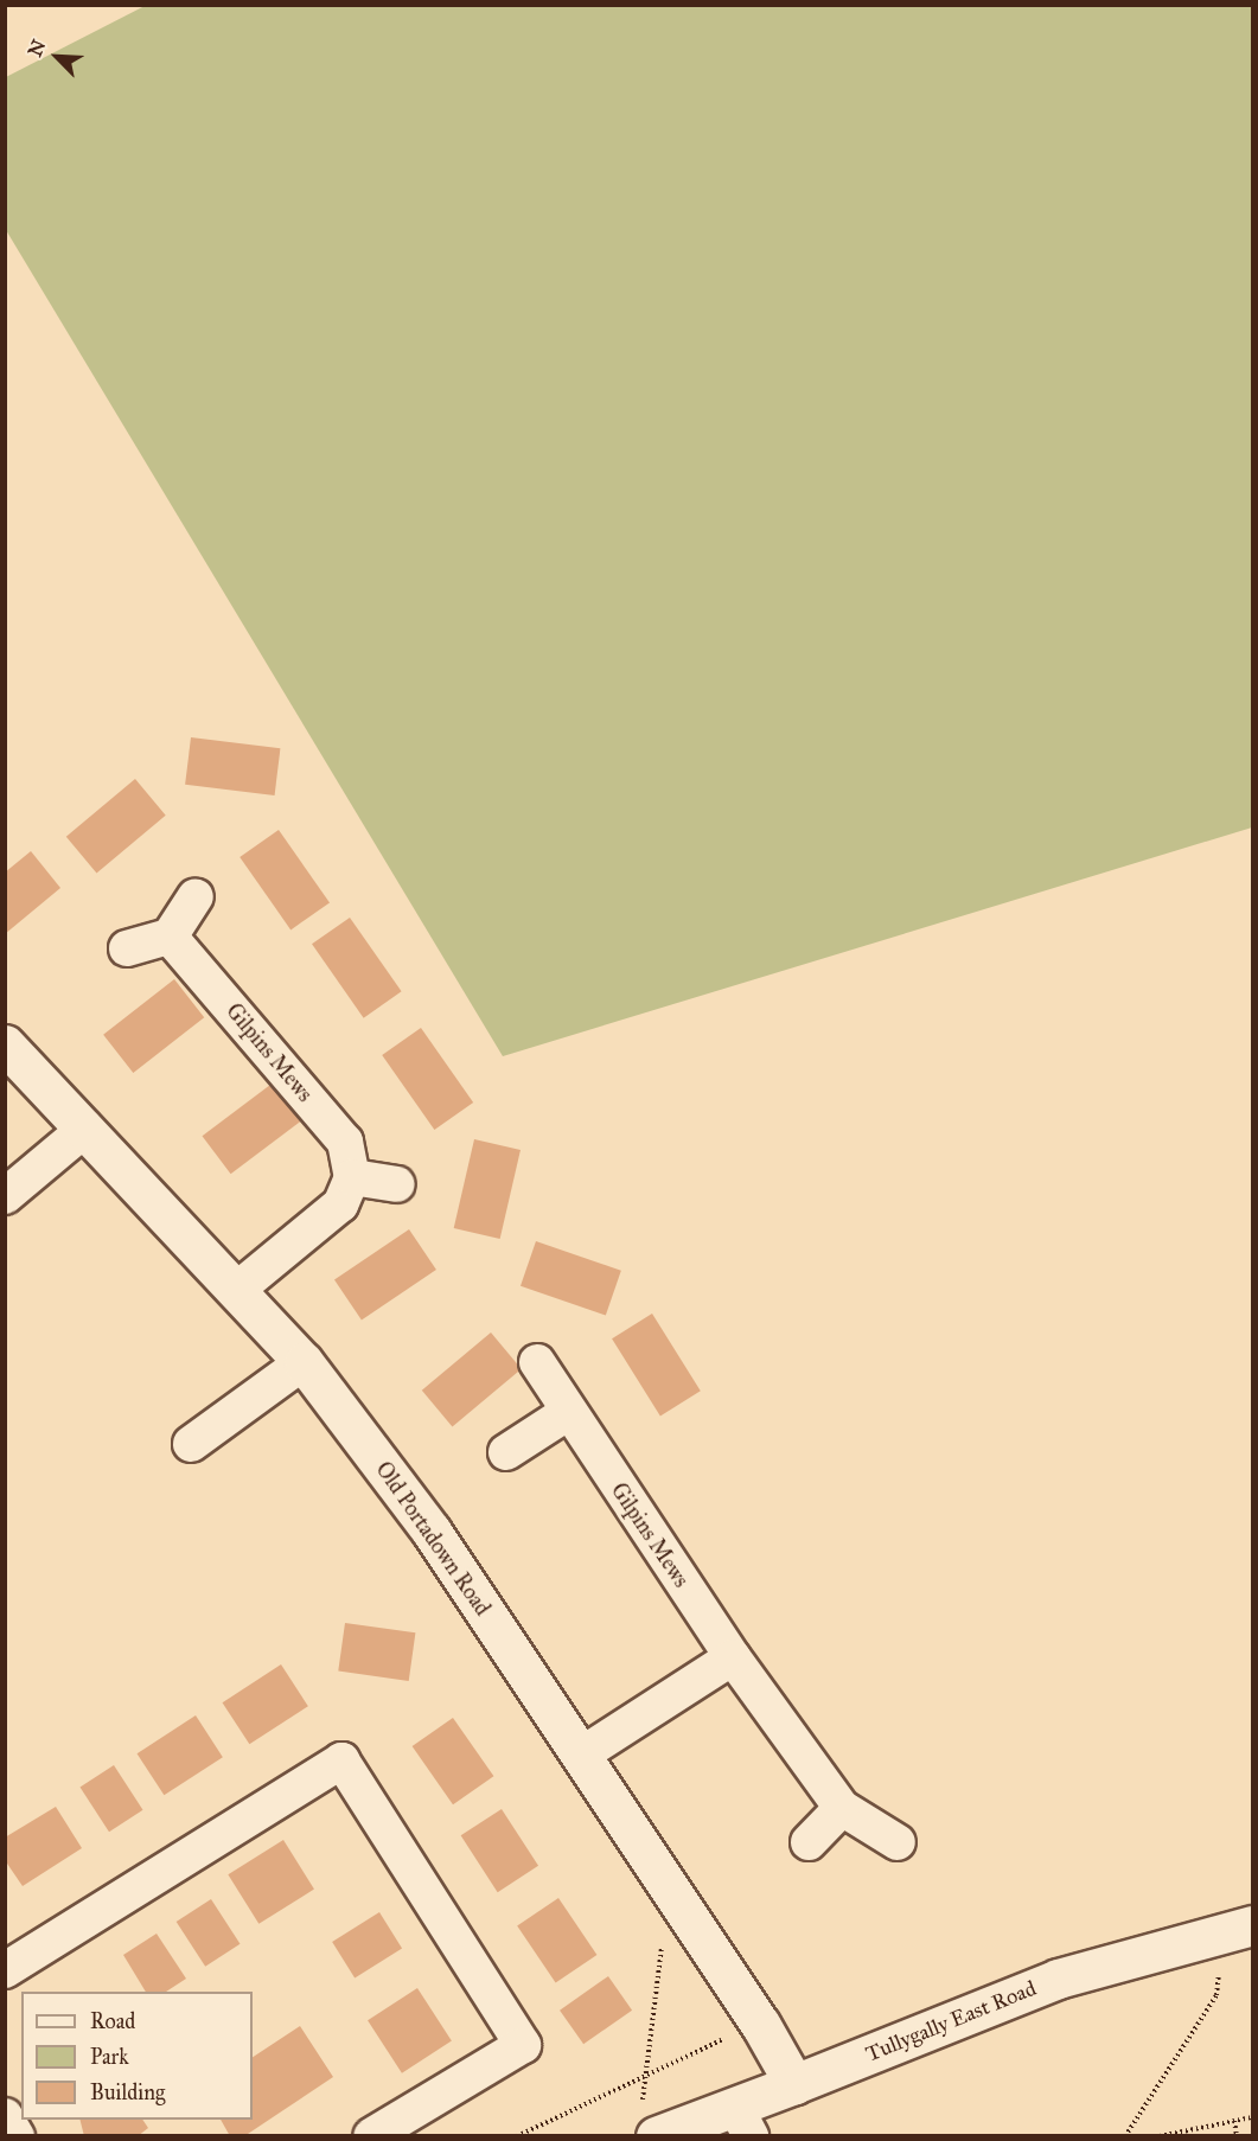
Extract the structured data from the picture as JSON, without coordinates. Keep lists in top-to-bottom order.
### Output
{
  "streets": {
    "main road": ["Old Portadown Road", "Tullygally East Road"],
    "street": ["Gilpins Mews"]
  },
  "crossings": [
    ["Old Portadown Road", "Tullygally East Road"]
  ],
  "legend": ["Road", "Park", "Building"],
  "north": "top left"
}
